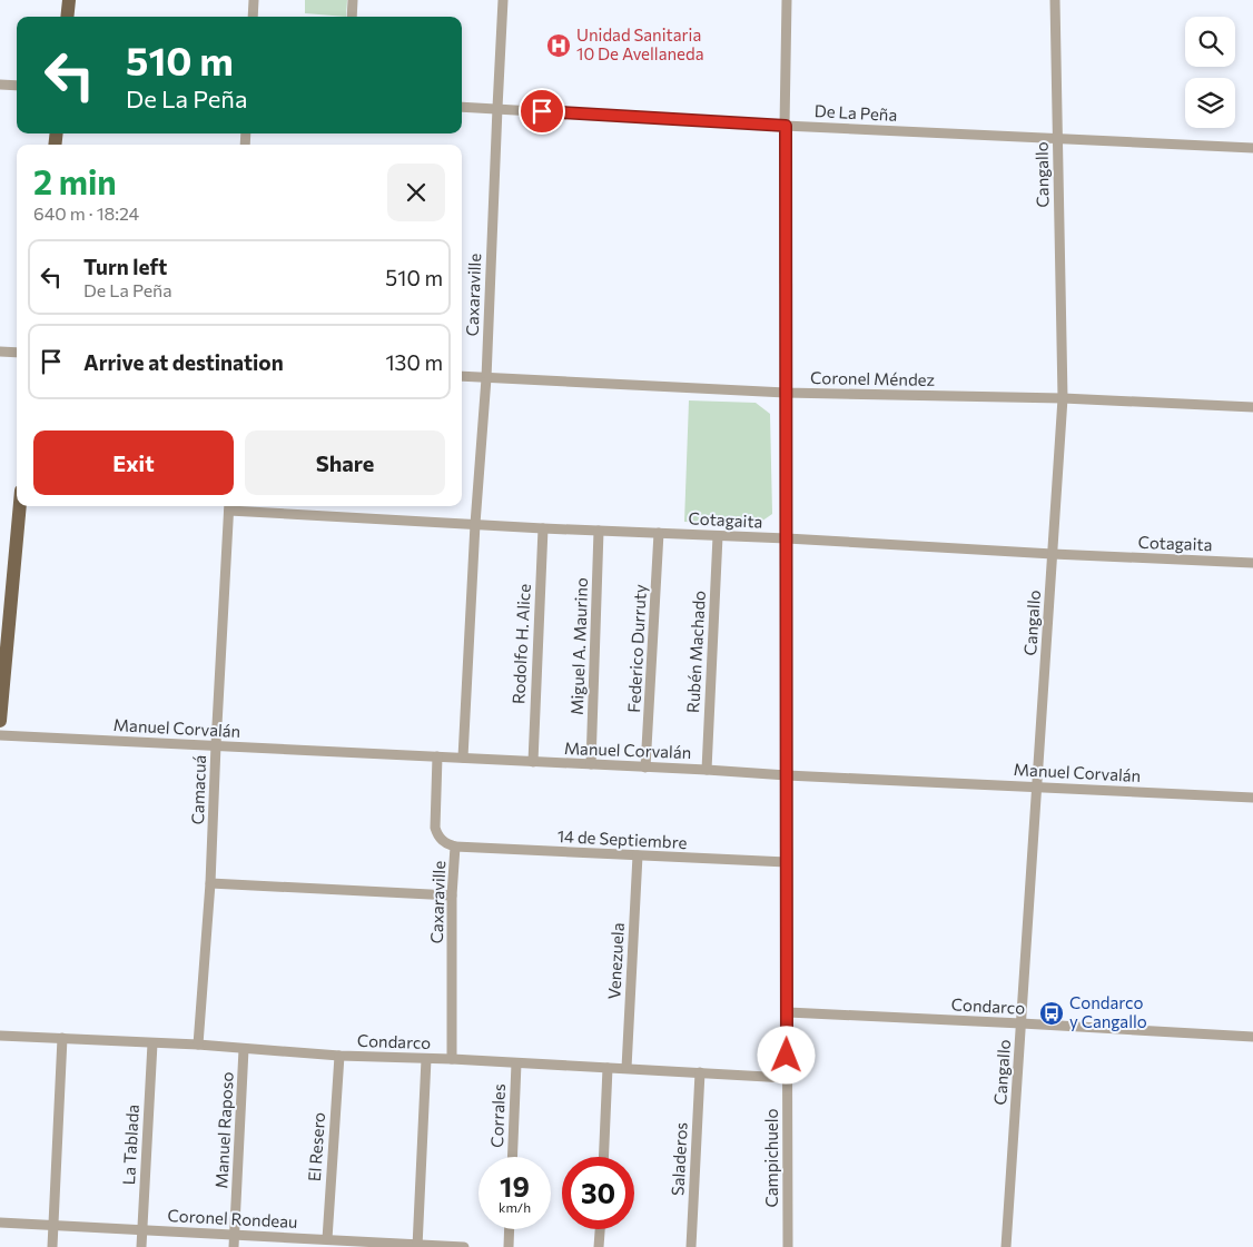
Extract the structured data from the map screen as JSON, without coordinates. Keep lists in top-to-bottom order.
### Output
{
  "streets": {
    "street": [
      "De La Peña",
      "Cangallo",
      "Caxaraville",
      "Coronel Méndez",
      "Cotagaita",
      "Rodolfo H. Alice",
      "Miguel A. Maurino",
      "Federico Durruty",
      "Rubén Machado",
      "Manuel Corvalán",
      "Camacuá",
      "14 de Septiembre",
      "Venezuela",
      "Condarco",
      "Corrales",
      "Manuel Raposo",
      "La Tablada",
      "El Resero",
      "Campichuelo",
      "Saladeros",
      "Coronel Rondeau"
    ]
  },
  "crossings": [
    ["De La Peña", "Cangallo"],
    ["De La Peña", "Caxaraville"],
    ["De La Peña", "Campichuelo"],
    ["Cangallo", "Coronel Méndez"],
    ["Cangallo", "Cotagaita"],
    ["Cangallo", "Manuel Corvalán"],
    ["Cangallo", "Condarco"],
    ["Caxaraville", "Coronel Méndez"],
    ["Caxaraville", "Cotagaita"],
    ["Caxaraville", "Manuel Corvalán"],
    ["Caxaraville", "14 de Septiembre"],
    ["Caxaraville", "Condarco"],
    ["Coronel Méndez", "Campichuelo"],
    ["Cotagaita", "Rodolfo H. Alice"],
    ["Cotagaita", "Miguel A. Maurino"],
    ["Cotagaita", "Federico Durruty"],
    ["Cotagaita", "Rubén Machado"],
    ["Cotagaita", "Camacuá"],
    ["Cotagaita", "Campichuelo"],
    ["Rodolfo H. Alice", "Manuel Corvalán"],
    ["Miguel A. Maurino", "Manuel Corvalán"],
    ["Federico Durruty", "Manuel Corvalán"],
    ["Rubén Machado", "Manuel Corvalán"],
    ["Manuel Corvalán", "Camacuá"],
    ["Manuel Corvalán", "Campichuelo"],
    ["Camacuá", "Condarco"],
    ["14 de Septiembre", "Venezuela"],
    ["14 de Septiembre", "Campichuelo"],
    ["Venezuela", "Condarco"],
    ["Condarco", "Corrales"],
    ["Condarco", "Manuel Raposo"],
    ["Condarco", "La Tablada"],
    ["Condarco", "El Resero"],
    ["Condarco", "Campichuelo"],
    ["Condarco", "Saladeros"],
    ["Manuel Raposo", "Coronel Rondeau"],
    ["La Tablada", "Coronel Rondeau"],
    ["El Resero", "Coronel Rondeau"]
  ],
  "places": {
    "hospital": ["Unidad Sanitaria 10 De Avellaneda"],
    "bus stop": ["Condarco y Cangallo"]
  },
  "page": {
    "turn": ["510 m", "De La Peña"],
    "heading": ["2 min", "640 m · 18:24"],
    "list": [
      {
        "name": "Turn left",
        "note": "De La Peña",
        "value": "510 m"
      },
      {
        "name": "Arrive at destination",
        "value": "130 m"
      }
    ],
    "buttons": ["Exit", "Share"],
    "speed": "19 km/h",
    "limit": "30"
  }
}
